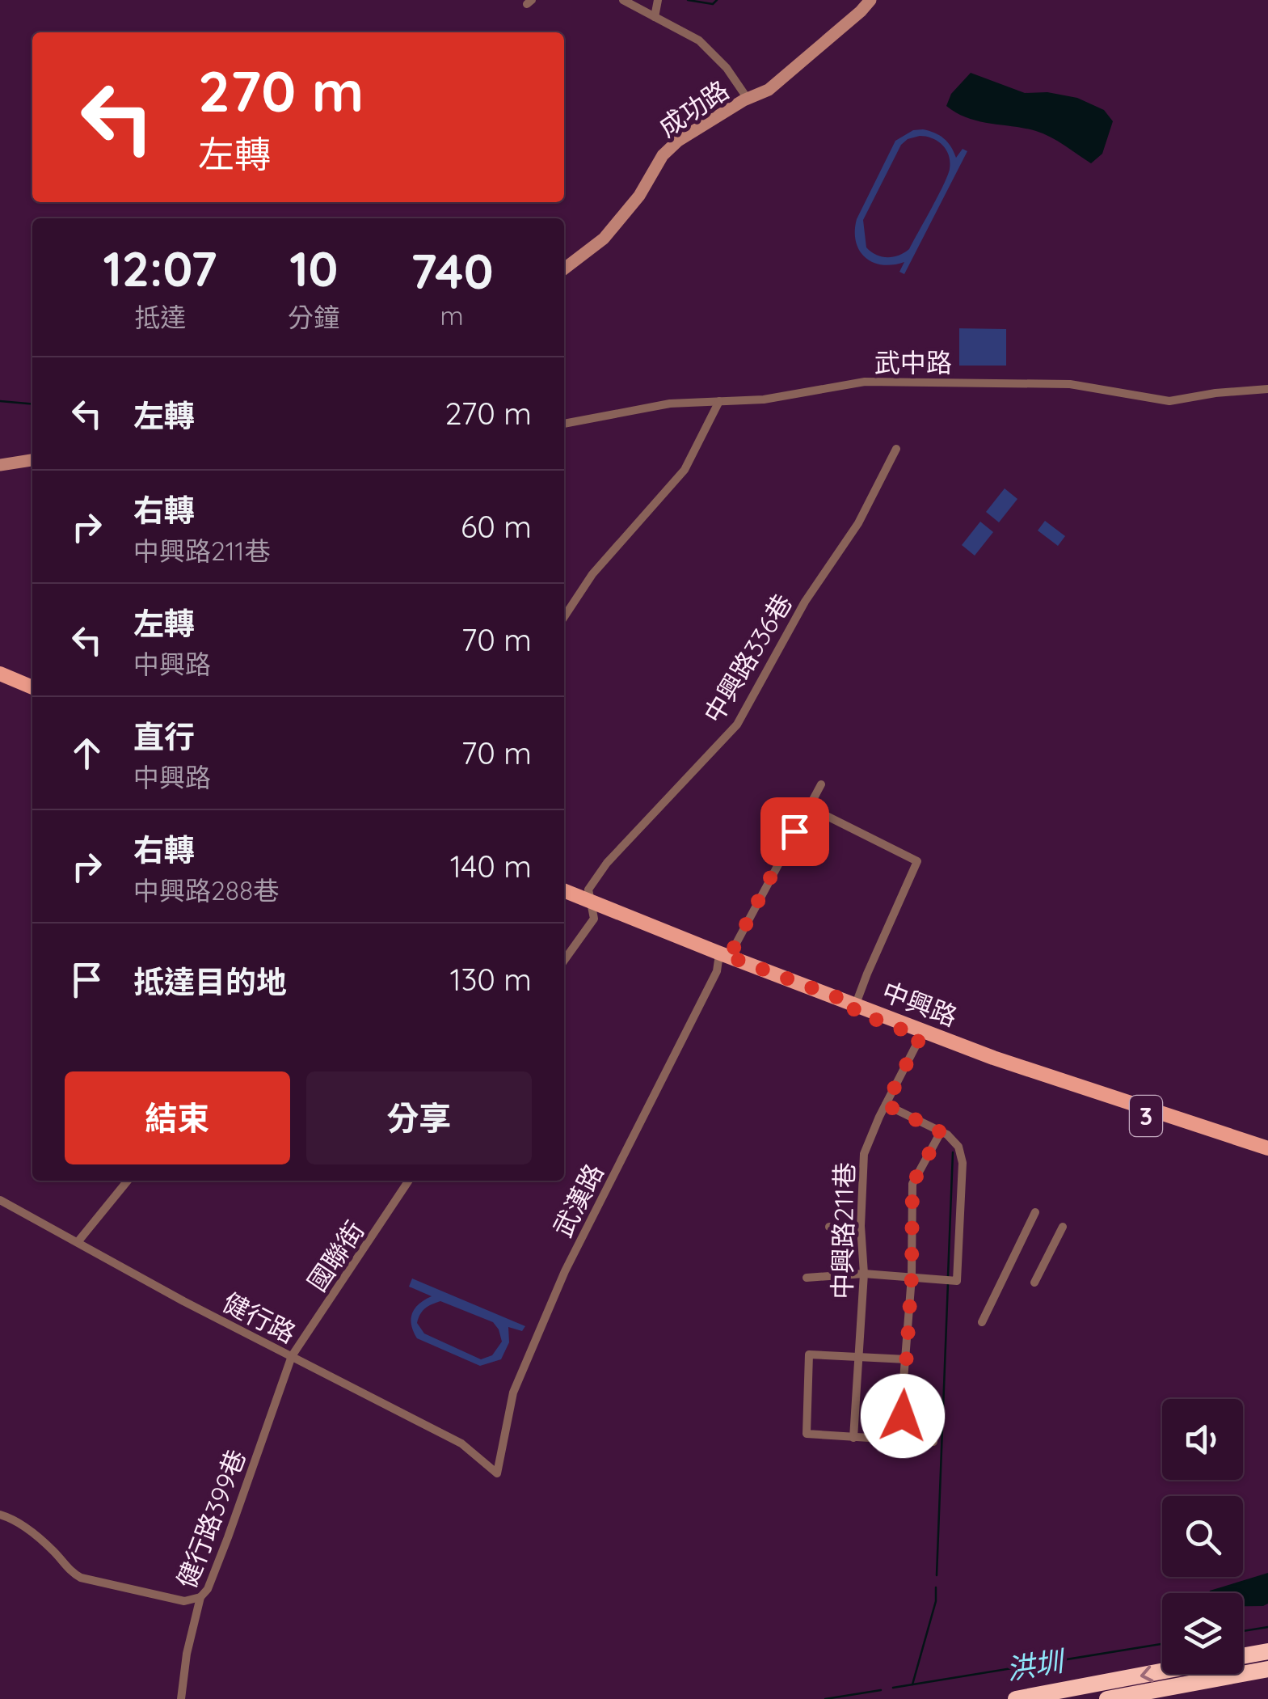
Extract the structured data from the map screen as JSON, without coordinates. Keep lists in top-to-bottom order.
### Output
{
  "streets": {
    "main road": ["中興路", "3"],
    "street": [
      "成功路",
      "武中路",
      "中興路336巷",
      "武漢路",
      "中興路211巷",
      "國聯街",
      "健行路",
      "健行路399巷"
    ]
  },
  "crossings": [
    ["中興路336巷", "中興路"],
    ["中興路", "武漢路"],
    ["中興路", "中興路211巷"],
    ["武漢路", "健行路"],
    ["國聯街", "健行路"],
    ["國聯街", "健行路399巷"],
    ["健行路", "健行路399巷"]
  ],
  "water": ["洪圳"],
  "page": {
    "turn": ["270 m", "左轉"],
    "eta": [
      "12:07",
      "抵達",
      "10",
      "分鐘",
      "740",
      "m"
    ],
    "list": [
      {
        "name": "左轉",
        "value": "270 m"
      },
      {
        "name": "右轉",
        "note": "中興路211巷",
        "value": "60 m"
      },
      {
        "name": "左轉",
        "note": "中興路",
        "value": "70 m"
      },
      {
        "name": "直行",
        "note": "中興路",
        "value": "70 m"
      },
      {
        "name": "右轉",
        "note": "中興路288巷",
        "value": "140 m"
      },
      {
        "name": "抵達目的地",
        "value": "130 m"
      }
    ],
    "buttons": ["結束", "分享"]
  }
}
